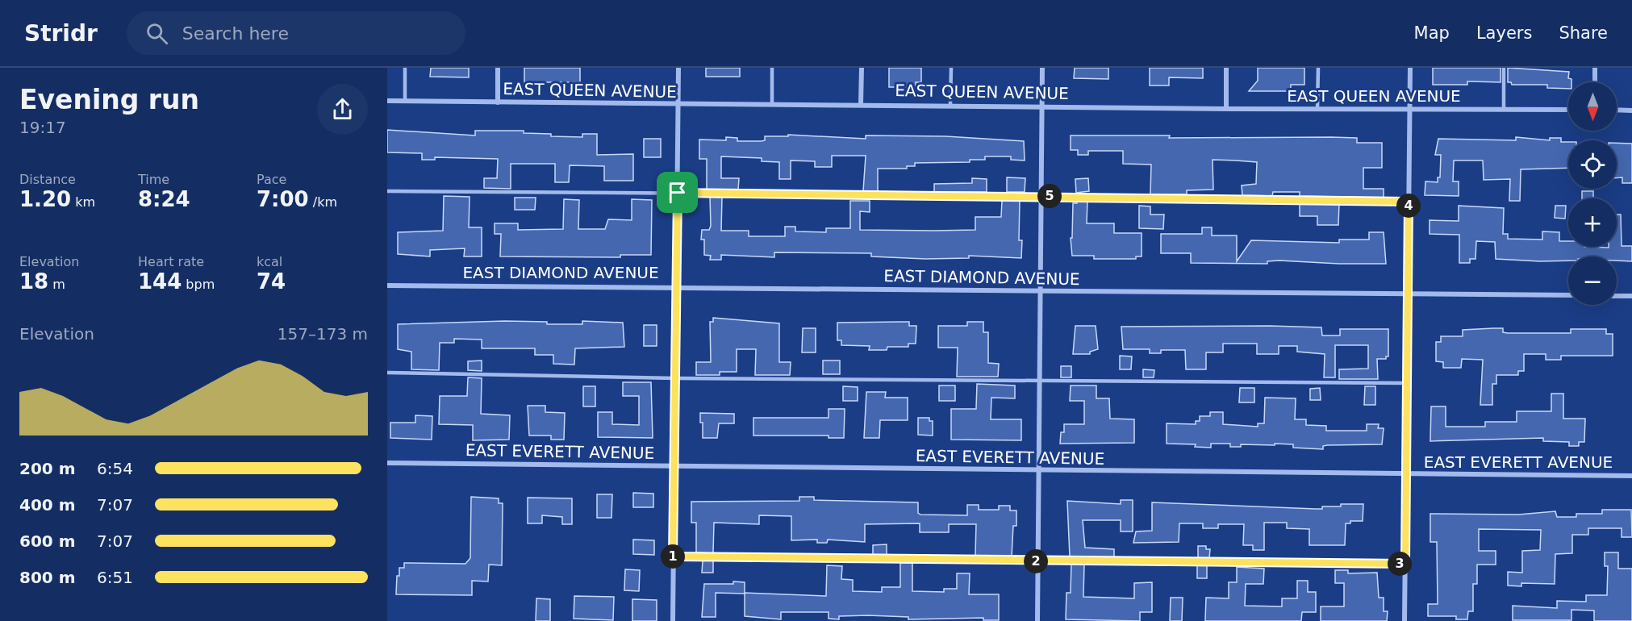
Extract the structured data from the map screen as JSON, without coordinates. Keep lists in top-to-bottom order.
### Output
{
  "streets": {
    "street": ["EAST QUEEN AVENUE", "EAST DIAMOND AVENUE", "EAST EVERETT AVENUE"]
  },
  "north": "bottom",
  "page": {
    "header": "Stridr",
    "search": "Search here",
    "nav": ["Map", "Layers", "Share"],
    "heading": ["Evening run", "19:17"],
    "map_buttons": ["+", "−"],
    "stats": [
      ["Distance", "1.20 km"],
      ["Time", "8:24"],
      ["Pace", "7:00 /km"],
      ["Elevation", "18 m"],
      ["Heart rate", "144 bpm"],
      ["kcal", "74"]
    ],
    "pins": [
      "5",
      "4",
      "1",
      "2",
      "3"
    ],
    "chart": ["Elevation", "157–173 m"],
    "list": [
      {
        "name": "200 m",
        "note": "6:54"
      },
      {
        "name": "400 m",
        "note": "7:07"
      },
      {
        "name": "600 m",
        "note": "7:07"
      },
      {
        "name": "800 m",
        "note": "6:51"
      }
    ]
  }
}
